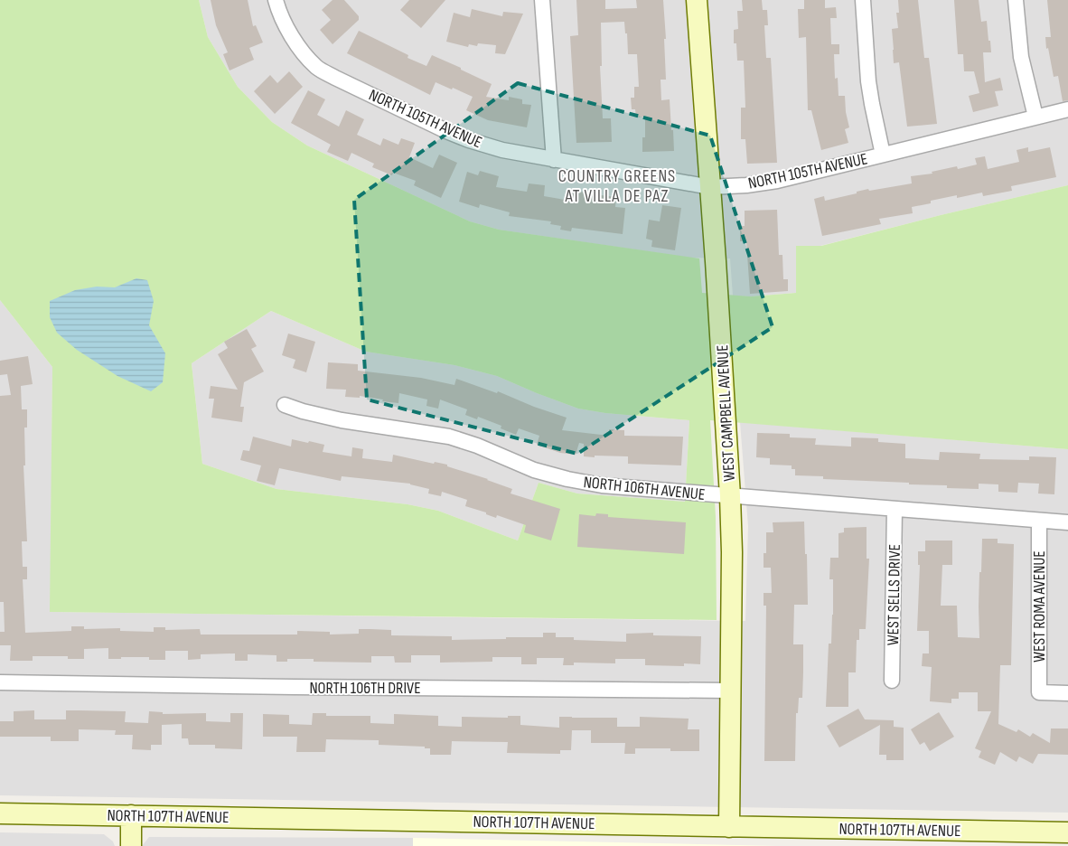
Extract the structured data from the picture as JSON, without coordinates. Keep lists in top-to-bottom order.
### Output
{
  "streets": {
    "main road": ["WEST CAMPBELL AVENUE", "NORTH 107TH AVENUE"],
    "street": [
      "NORTH 105TH AVENUE",
      "NORTH 106TH AVENUE",
      "WEST SELLS DRIVE",
      "WEST ROMA AVENUE",
      "NORTH 106TH DRIVE"
    ]
  },
  "crossings": [
    ["NORTH 105TH AVENUE", "WEST CAMPBELL AVENUE"],
    ["WEST CAMPBELL AVENUE", "NORTH 106TH AVENUE"],
    ["WEST CAMPBELL AVENUE", "NORTH 106TH DRIVE"],
    ["WEST CAMPBELL AVENUE", "NORTH 107TH AVENUE"],
    ["NORTH 106TH AVENUE", "WEST SELLS DRIVE"],
    ["NORTH 106TH AVENUE", "WEST ROMA AVENUE"]
  ],
  "districts": ["COUNTRY GREENS AT VILLA DE PAZ"]
}
